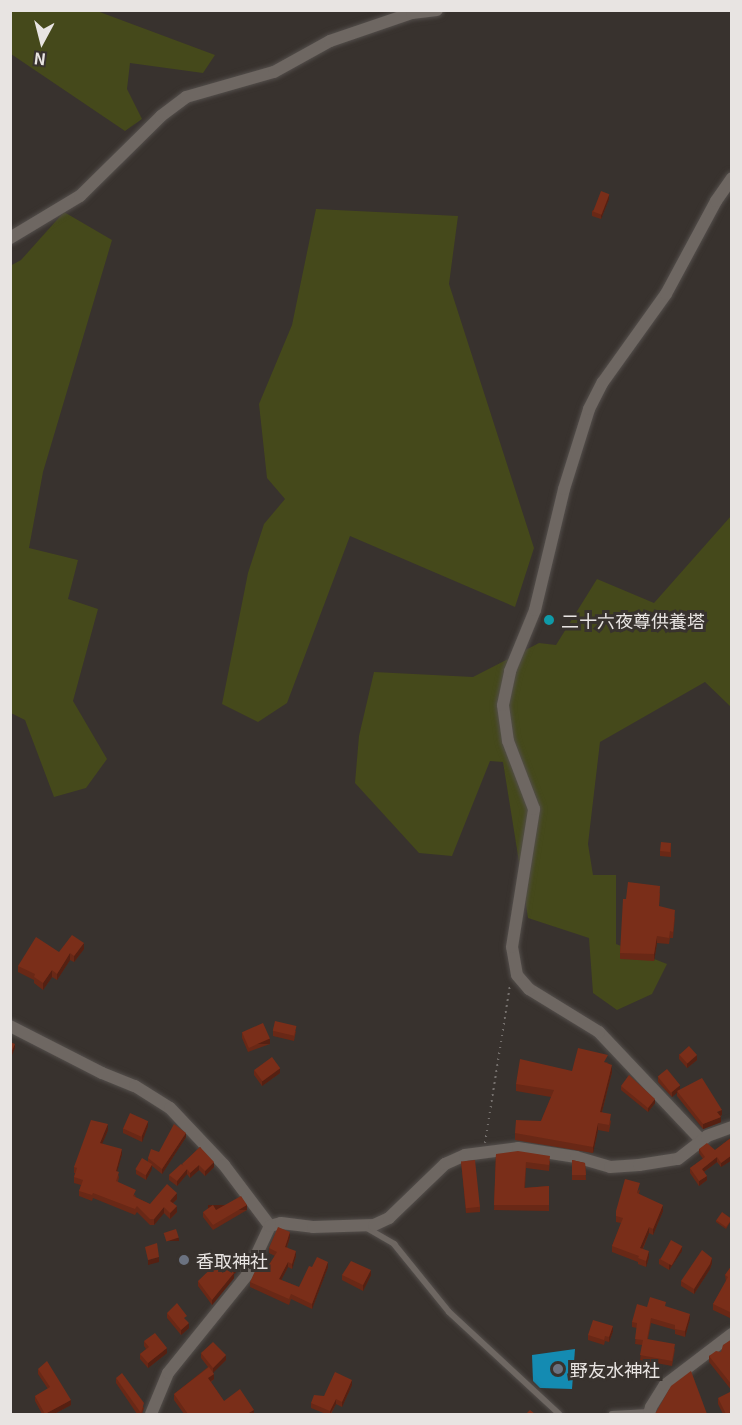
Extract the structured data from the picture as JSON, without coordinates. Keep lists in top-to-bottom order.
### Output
{
  "places": ["二十六夜尊供養塔", "香取神社", "野友水神社"],
  "north": "bottom"
}
